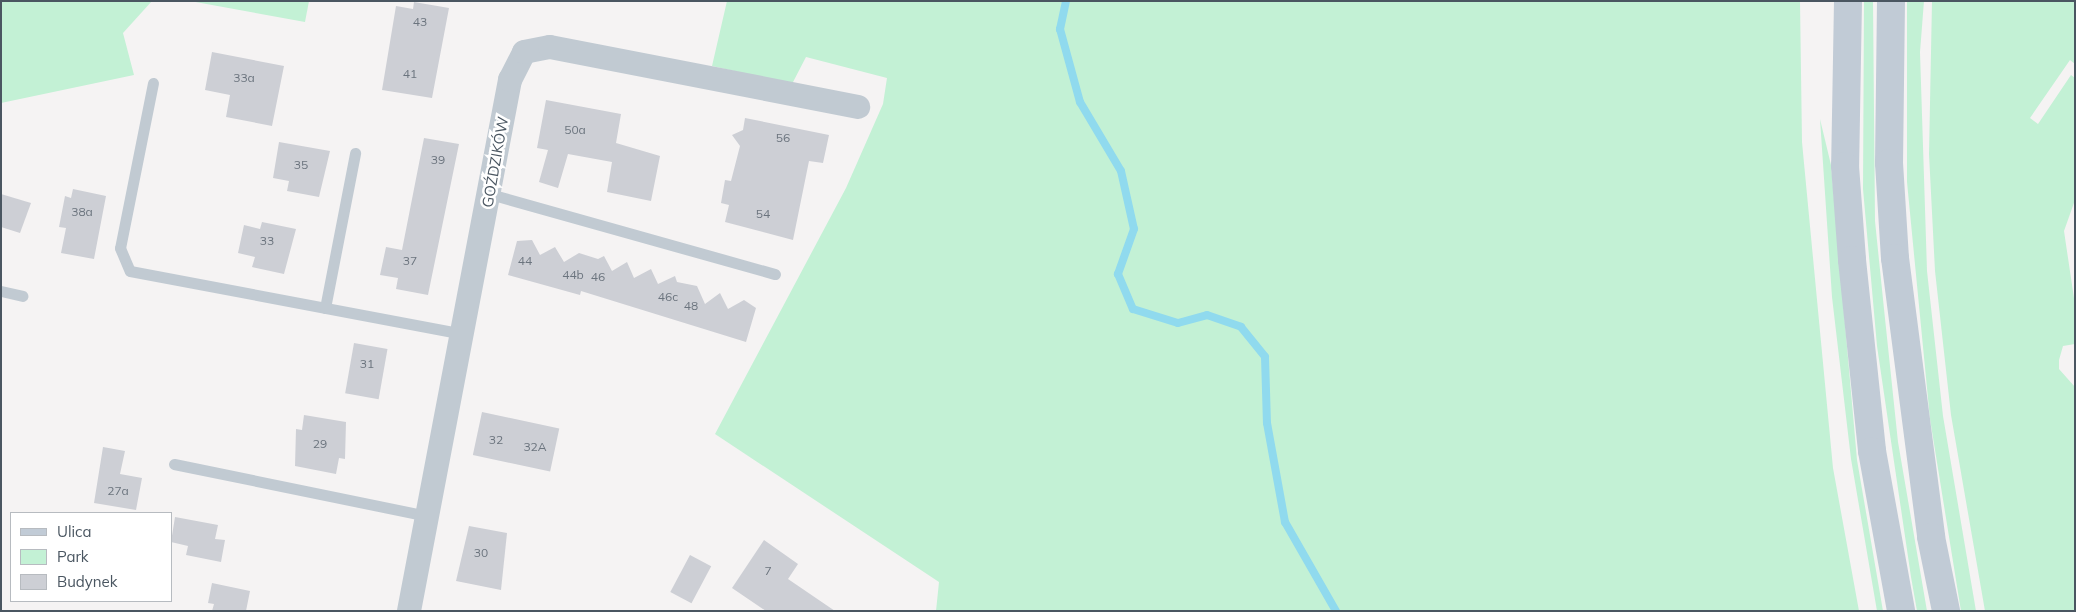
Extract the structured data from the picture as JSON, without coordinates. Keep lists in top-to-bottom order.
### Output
{
  "streets": {
    "street": ["GOŹDZIKÓW"]
  },
  "house_numbers": [
    "43",
    "41",
    "33a",
    "50a",
    "56",
    "39",
    "35",
    "38a",
    "54",
    "33",
    "37",
    "44",
    "44b",
    "46",
    "46c",
    "48",
    "31",
    "32",
    "29",
    "32A",
    "27a",
    "30",
    "7"
  ],
  "legend": ["Ulica", "Park", "Budynek"]
}
